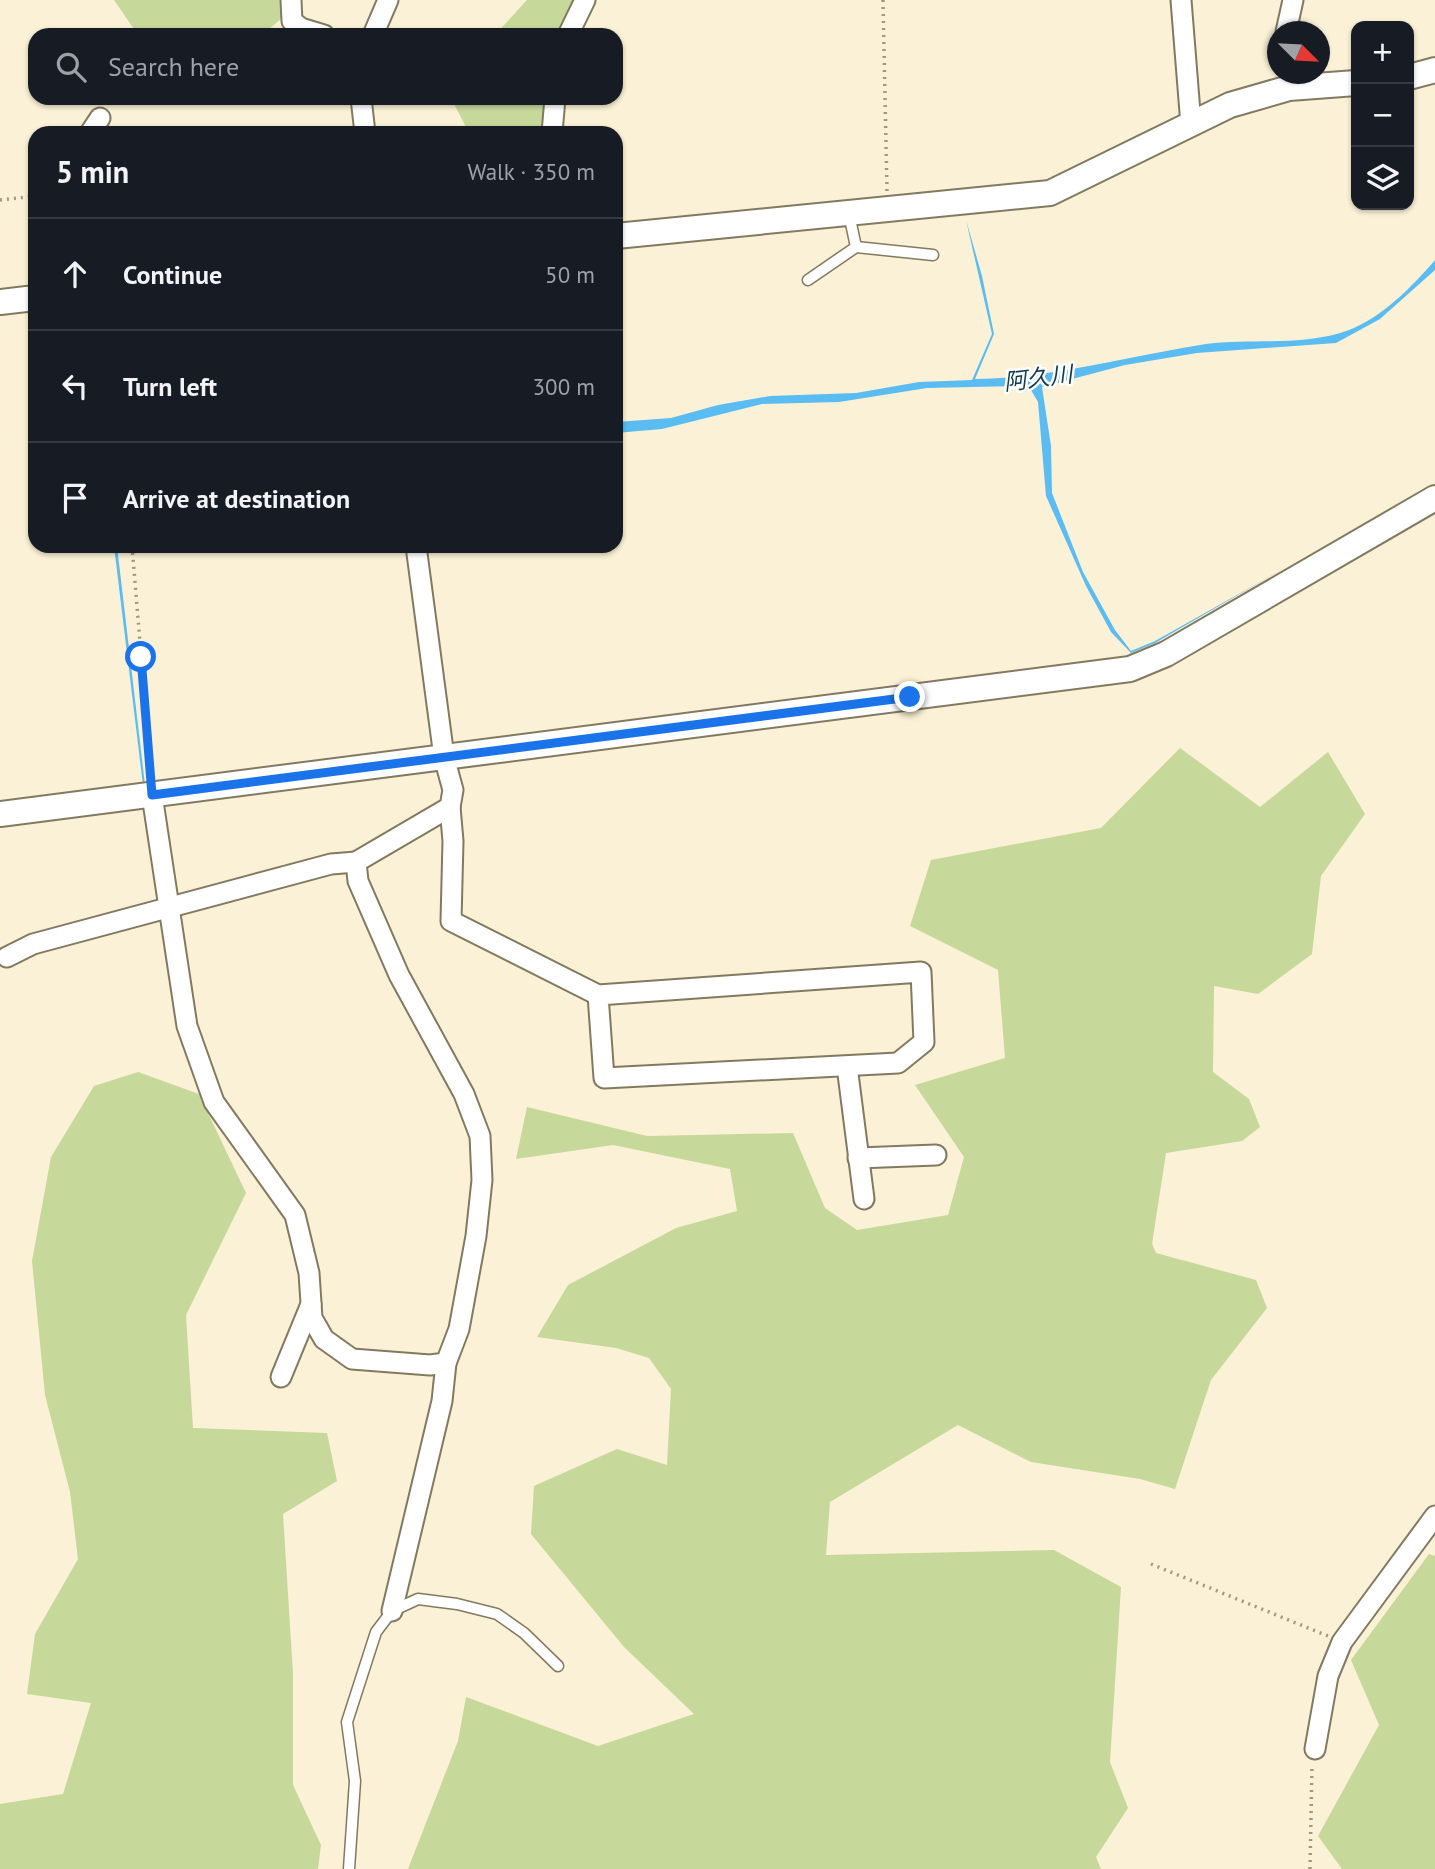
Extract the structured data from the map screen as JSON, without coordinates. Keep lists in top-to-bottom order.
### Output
{
  "water": ["阿久川"],
  "north": "bottom right",
  "page": {
    "map_buttons": ["+", "−"],
    "search": "Search here",
    "heading": ["5 min", "Walk · 350 m"],
    "list": [
      ["Continue", "50 m"],
      ["Turn left", "300 m"],
      "Arrive at destination"
    ]
  }
}
